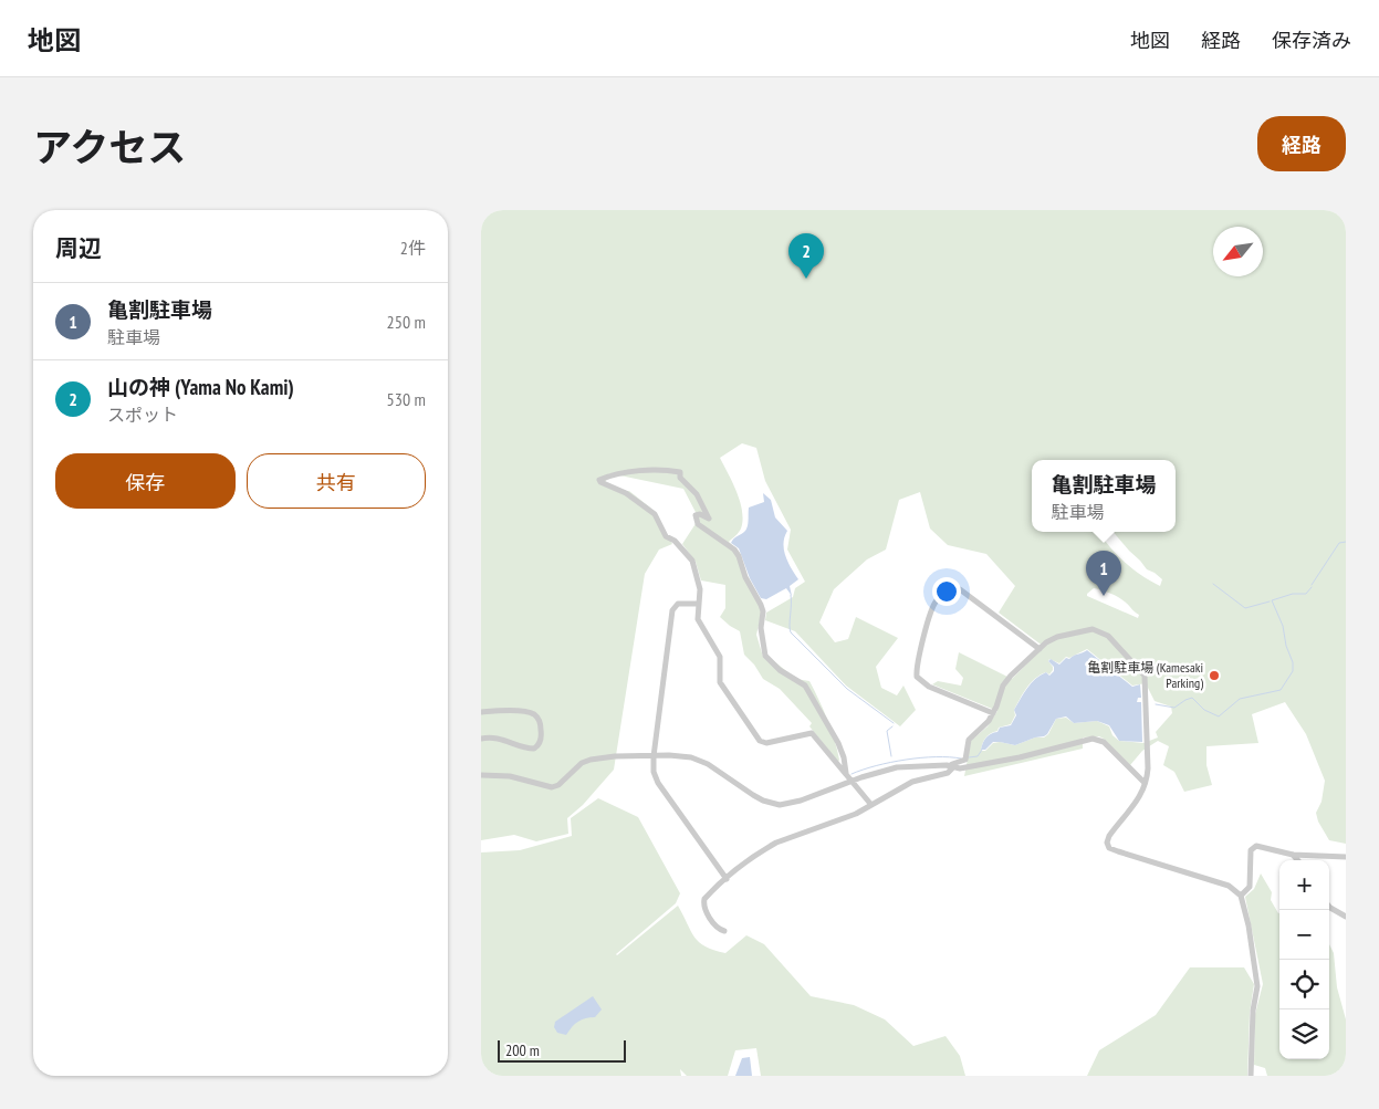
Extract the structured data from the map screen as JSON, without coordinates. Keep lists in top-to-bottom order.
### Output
{
  "places": ["亀割駐車場 (Kamesaki Parking)"],
  "scale_bar": "200 m",
  "north": "bottom left",
  "page": {
    "header": "地図",
    "nav": ["地図", "経路", "保存済み"],
    "title": "アクセス",
    "buttons": [
      "経路",
      ["保存", "共有"]
    ],
    "heading": ["周辺", "2件"],
    "pins": ["2", "1"],
    "list": [
      {
        "mark": "1",
        "name": "亀割駐車場",
        "note": "駐車場",
        "value": "250 m"
      },
      {
        "mark": "2",
        "name": "山の神 (Yama No Kami)",
        "note": "スポット",
        "value": "530 m"
      }
    ],
    "popup": ["亀割駐車場", "駐車場"],
    "map_buttons": ["+", "−"],
    "scale": "200 m"
  }
}
